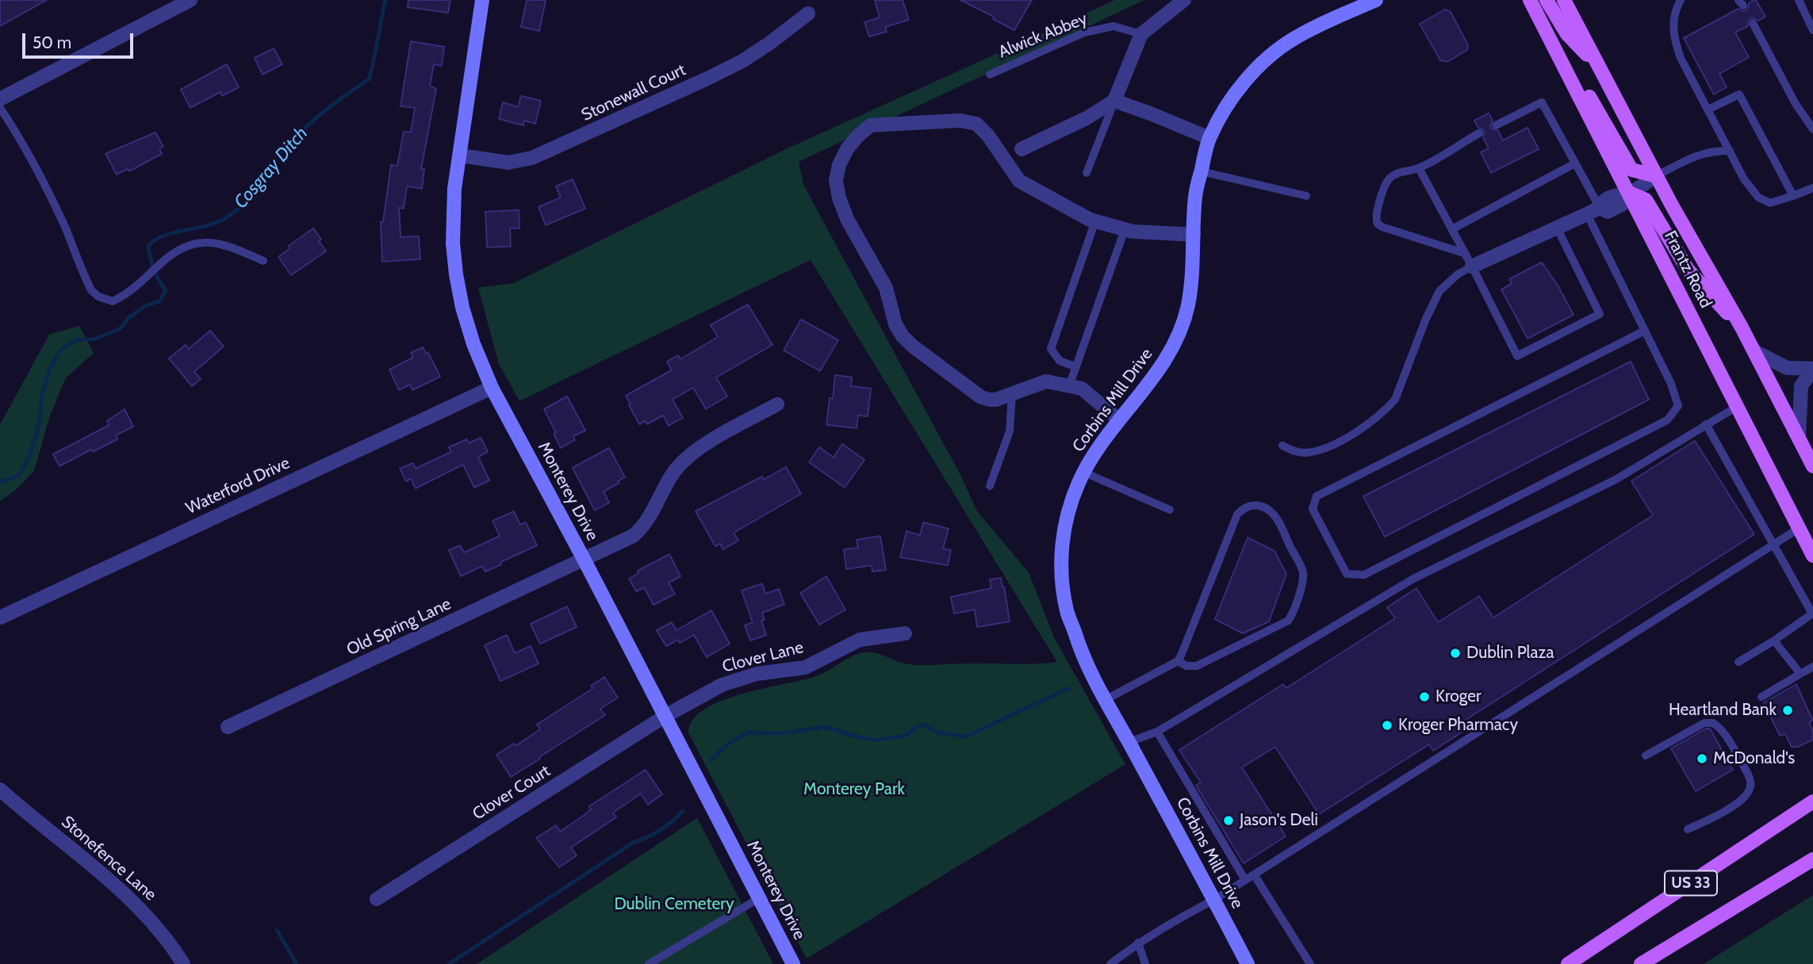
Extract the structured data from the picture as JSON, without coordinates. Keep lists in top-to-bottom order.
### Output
{
  "streets": {
    "main road": ["Frantz Road", "US 33"],
    "street": [
      "Stonewall Court",
      "Corbins Mill Drive",
      "Waterford Drive",
      "Monterey Drive",
      "Old Spring Lane",
      "Clover Lane",
      "Clover Court",
      "Stonefence Lane"
    ],
    "lane": ["Alwick Abbey"]
  },
  "crossings": [
    ["Stonewall Court", "Monterey Drive"],
    ["Waterford Drive", "Monterey Drive"],
    ["Monterey Drive", "Old Spring Lane"],
    ["Monterey Drive", "Clover Lane"],
    ["Monterey Drive", "Clover Court"],
    ["Clover Lane", "Clover Court"]
  ],
  "water": ["Cosgray Ditch"],
  "parks": ["Monterey Park", "Dublin Cemetery"],
  "places": [
    "Dublin Plaza",
    "Kroger",
    "Heartland Bank",
    "Kroger Pharmacy",
    "McDonald's",
    "Jason's Deli"
  ],
  "scale_bar": "50 m"
}
